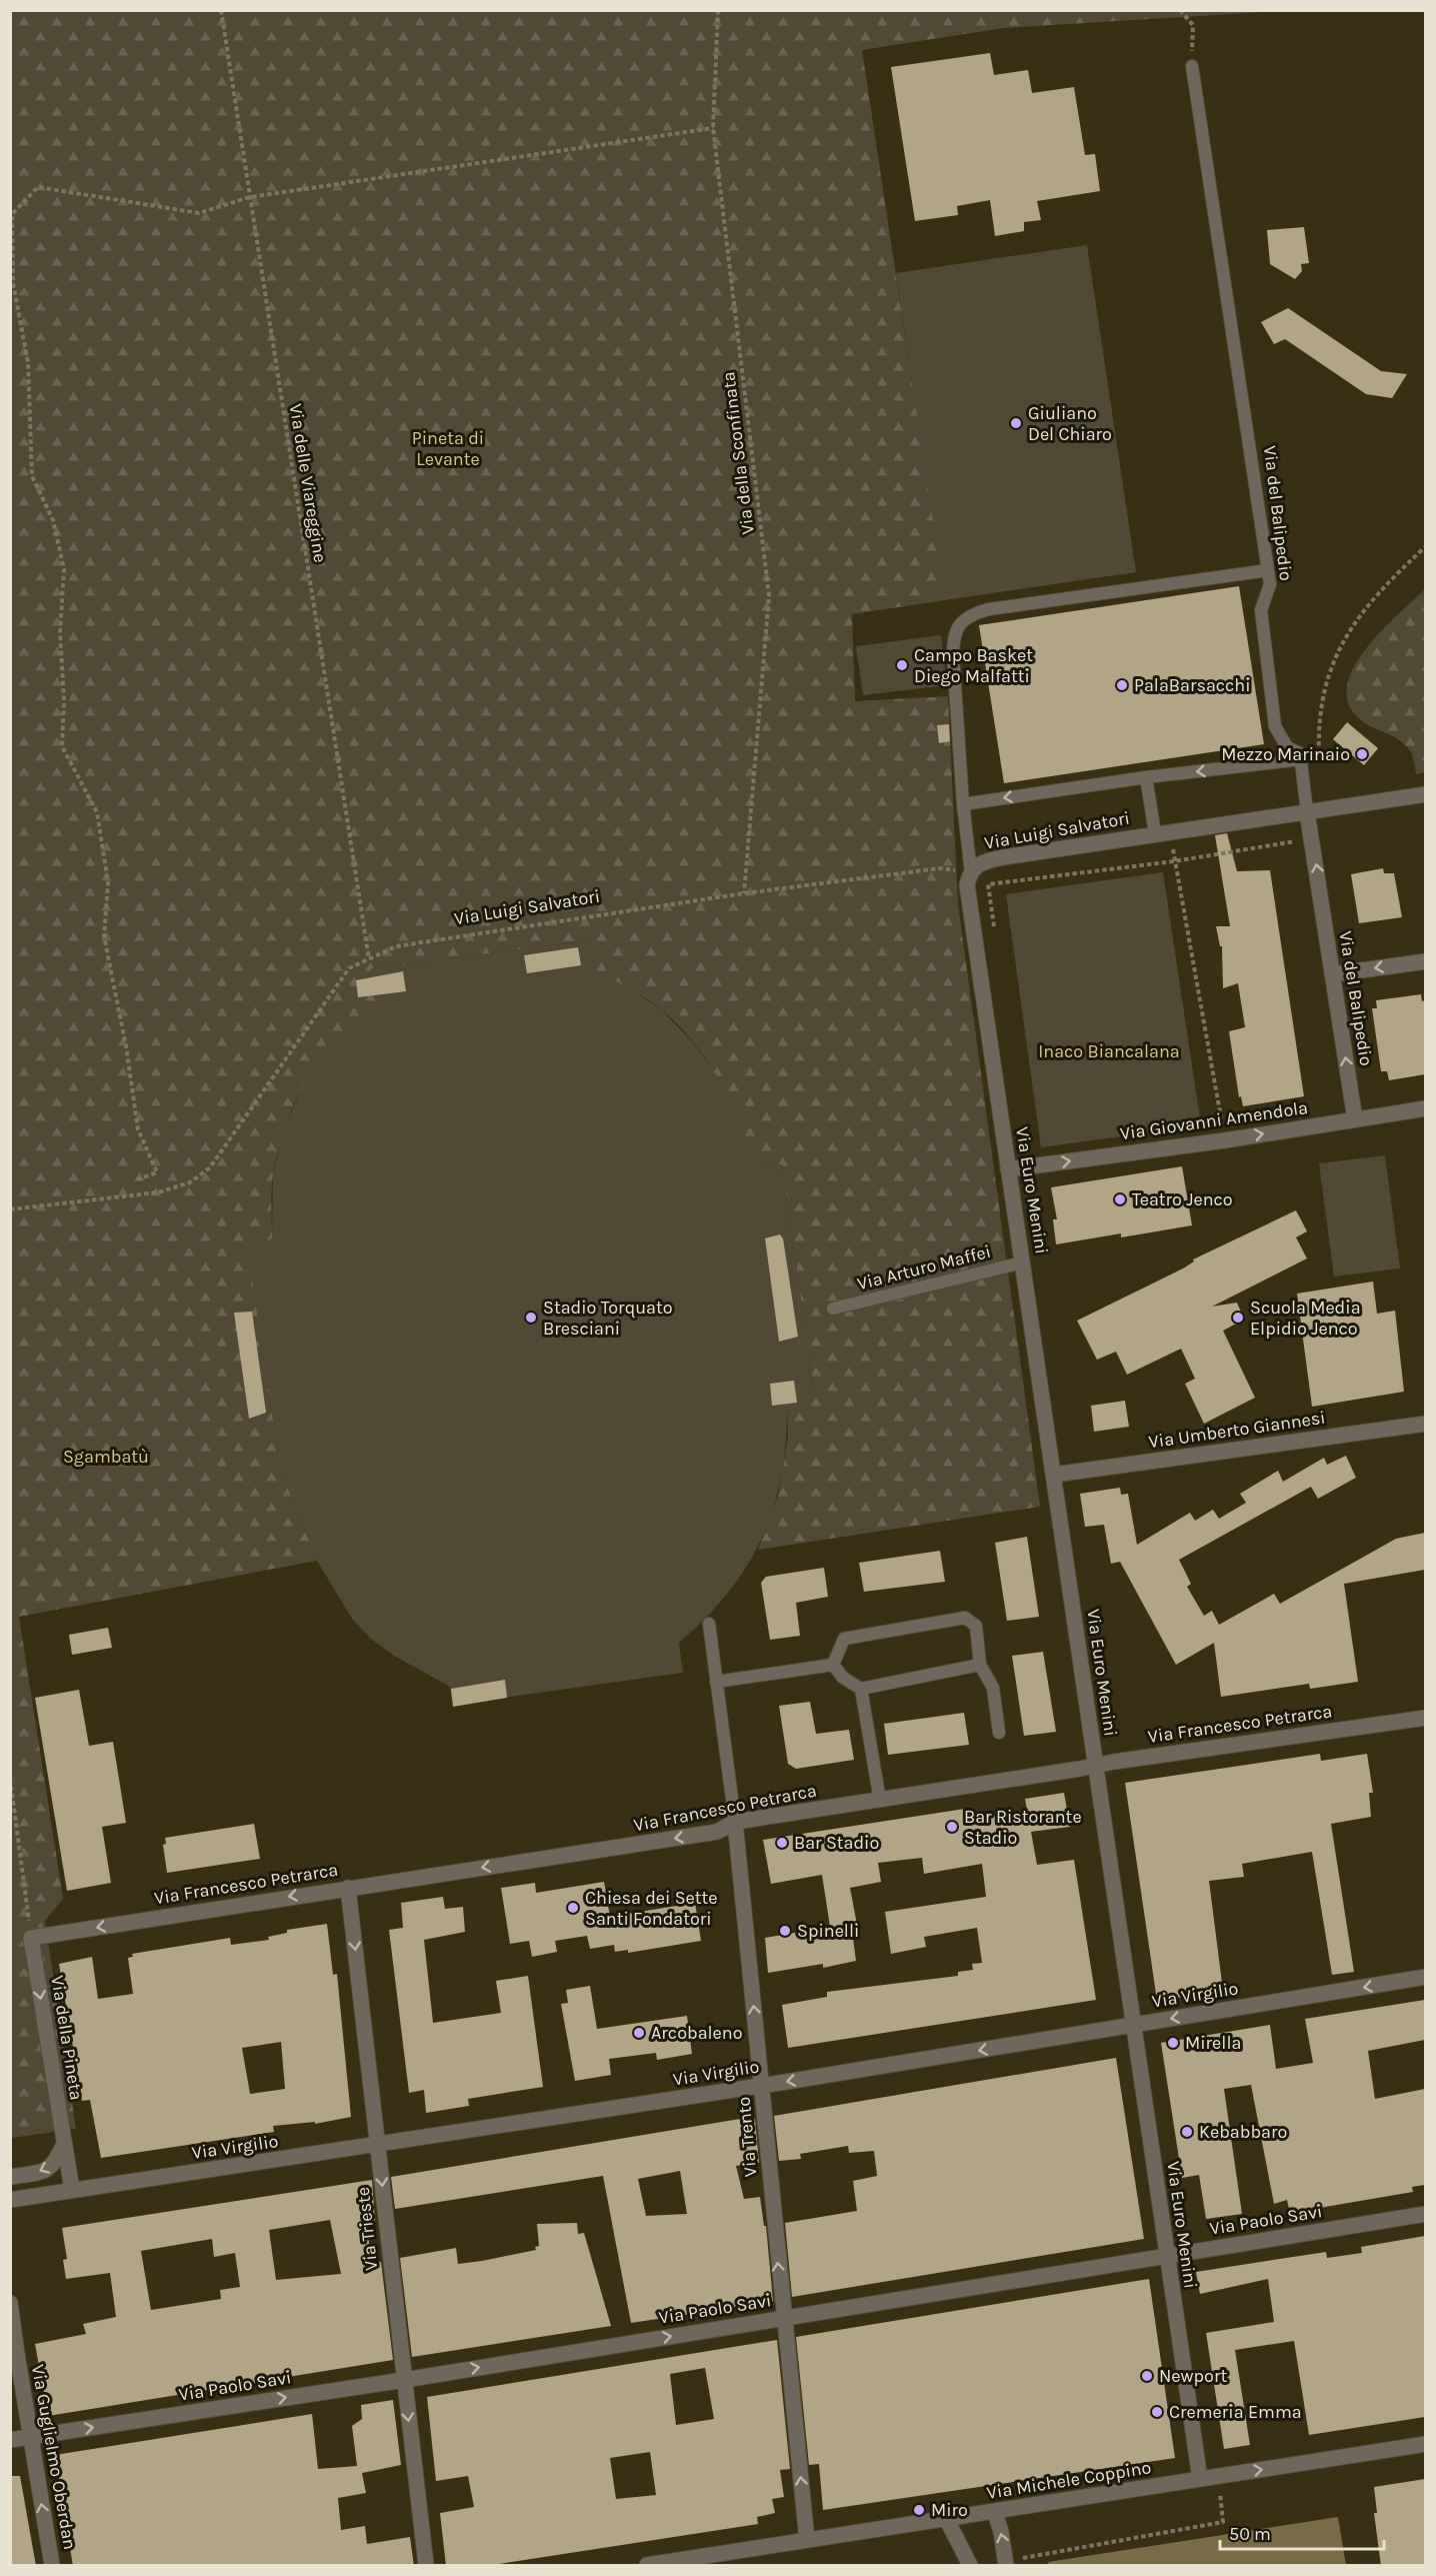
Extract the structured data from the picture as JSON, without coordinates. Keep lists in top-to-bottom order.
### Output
{
  "streets": {
    "street": [
      "Via del Balipedio",
      "Via Luigi Salvatori",
      "Via Giovanni Amendola",
      "Via Euro Menini",
      "Via Umberto Giannesi",
      "Via Francesco Petrarca",
      "Via Virgilio",
      "Via della Pineta",
      "Via Trento",
      "Via Paolo Savi",
      "Via Trieste",
      "Via Guglielmo Oberdan",
      "Via Michele Coppino"
    ],
    "lane": ["Via Arturo Maffei"],
    "path": ["Via della Sconfinata", "Via delle Viareggine"]
  },
  "crossings": [
    ["Via della Sconfinata", "Via Luigi Salvatori"],
    ["Via delle Viareggine", "Via Luigi Salvatori"],
    ["Via del Balipedio", "Via Luigi Salvatori"],
    ["Via del Balipedio", "Via Giovanni Amendola"],
    ["Via Luigi Salvatori", "Via Euro Menini"],
    ["Via Giovanni Amendola", "Via Euro Menini"],
    ["Via Euro Menini", "Via Arturo Maffei"],
    ["Via Euro Menini", "Via Umberto Giannesi"],
    ["Via Euro Menini", "Via Francesco Petrarca"],
    ["Via Euro Menini", "Via Virgilio"],
    ["Via Euro Menini", "Via Paolo Savi"],
    ["Via Euro Menini", "Via Michele Coppino"],
    ["Via Francesco Petrarca", "Via della Pineta"],
    ["Via Francesco Petrarca", "Via Trento"],
    ["Via Francesco Petrarca", "Via Trieste"],
    ["Via Virgilio", "Via della Pineta"],
    ["Via Virgilio", "Via Trento"],
    ["Via Virgilio", "Via Trieste"],
    ["Via Trento", "Via Paolo Savi"],
    ["Via Trento", "Via Michele Coppino"],
    ["Via Paolo Savi", "Via Trieste"],
    ["Via Paolo Savi", "Via Guglielmo Oberdan"]
  ],
  "one_way": [
    "Via Giovanni Amendola",
    "Via Francesco Petrarca",
    "Via Virgilio",
    "Via della Pineta",
    "Via Trento",
    "Via Paolo Savi",
    "Via Trieste",
    "Via Guglielmo Oberdan"
  ],
  "parks": ["Pineta di Levante", "Inaco Biancalana", "Sgambatù"],
  "places": [
    "Giuliano Del Chiaro",
    "Campo Basket Diego Malfatti",
    "PalaBarsacchi",
    "Mezzo Marinaio",
    "Teatro Jenco",
    "Stadio Torquato Bresciani",
    "Scuola Media Elpidio Jenco",
    "Bar Ristorante Stadio",
    "Bar Stadio",
    "Chiesa dei Sette Santi Fondatori",
    "Spinelli",
    "Arcobaleno",
    "Mirella",
    "Kebabbaro",
    "Newport",
    "Cremeria Emma",
    "Miro"
  ],
  "scale_bar": "50 m"
}
